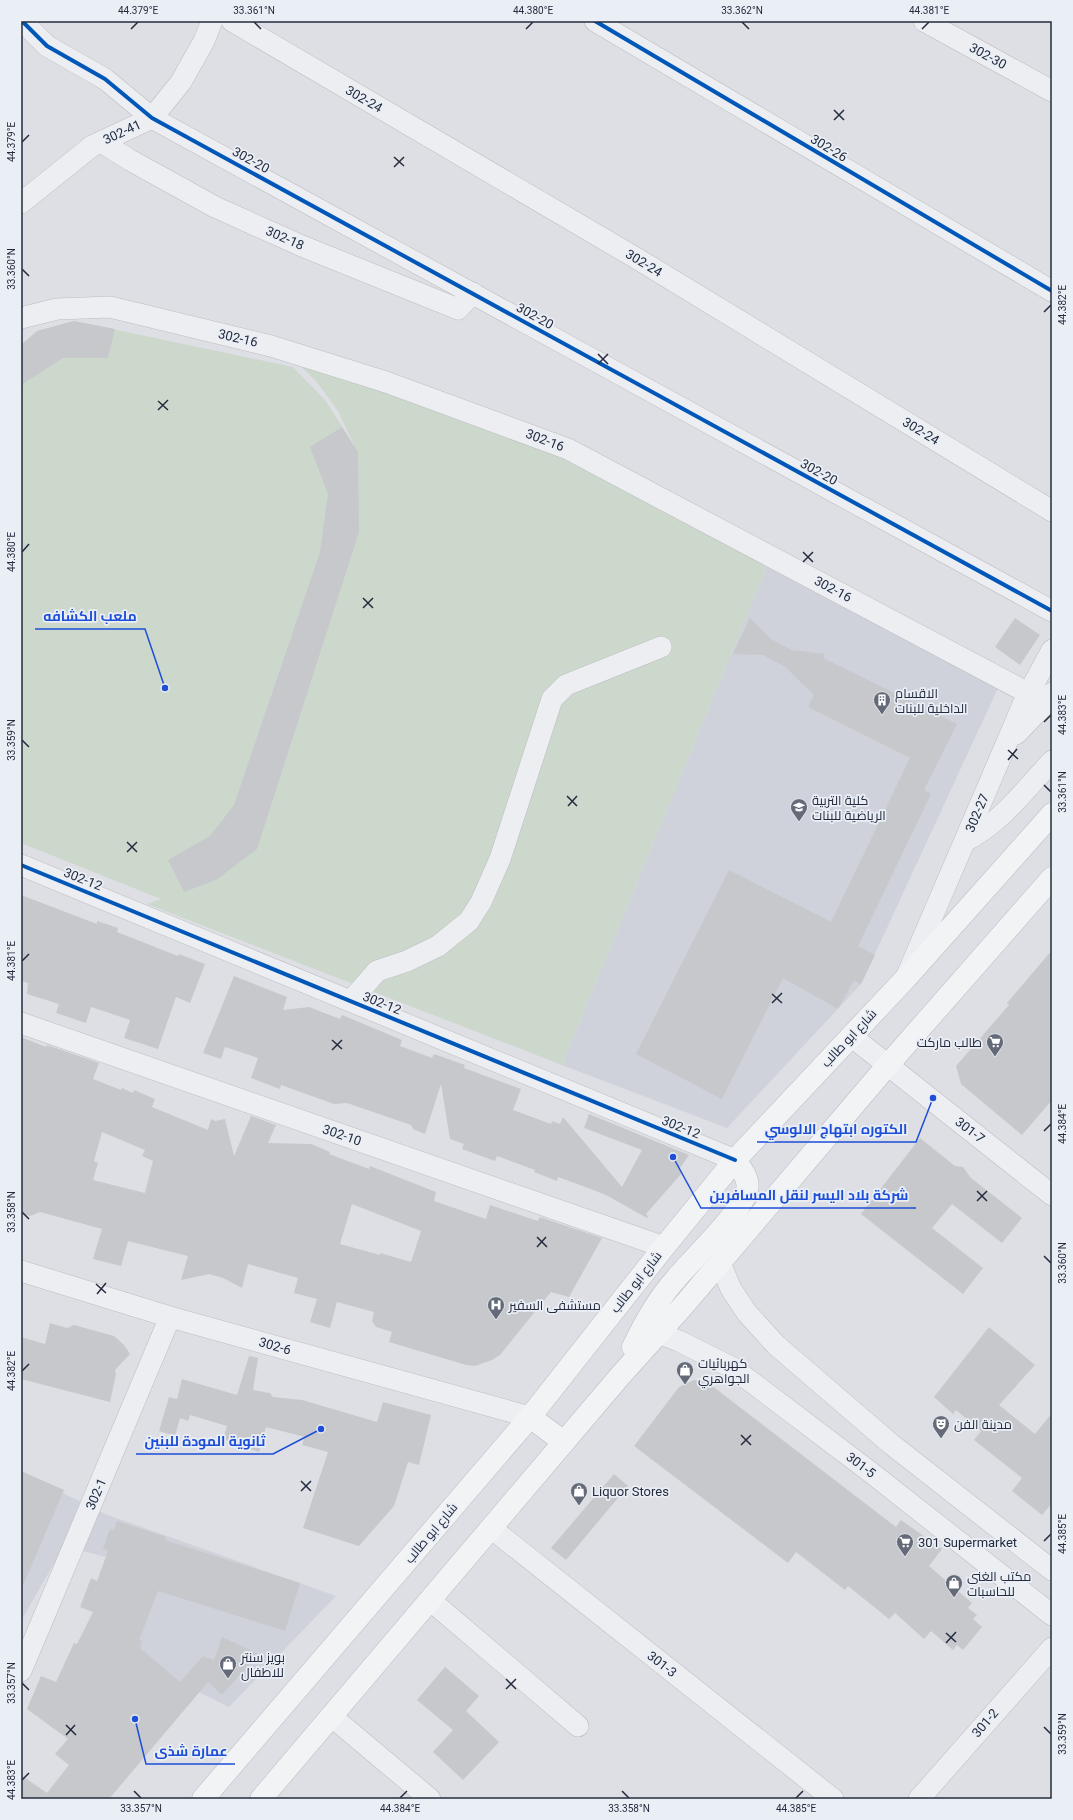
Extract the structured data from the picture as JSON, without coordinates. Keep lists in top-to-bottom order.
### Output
{
  "streets": {
    "main road": ["شارع ابو طالب"],
    "street": [
      "302-30",
      "302-24",
      "302-41",
      "302-26",
      "302-20",
      "302-18",
      "302-16",
      "302-27",
      "302-12",
      "301-7",
      "302-10",
      "302-6",
      "301-5",
      "302-1",
      "301-3",
      "301-2"
    ]
  },
  "crossings": [
    ["302-41", "302-20"],
    ["302-41", "302-18"],
    ["302-20", "302-18"],
    ["302-16", "302-27"],
    ["302-27", "شارع ابو طالب"],
    ["302-12", "شارع ابو طالب"],
    ["شارع ابو طالب", "301-7"],
    ["شارع ابو طالب", "302-10"],
    ["شارع ابو طالب", "302-6"],
    ["302-6", "302-1"]
  ],
  "places": {
    "other": [
      "ملعب الكشافه",
      "الكتوره ابتهاج الالوسي",
      "شركة بلاد اليسر لنقل المسافرين",
      "ثانوية المودة للبنين",
      "عمارة شذى"
    ],
    "building": ["الاقسام الداخلية للبنات"],
    "school or university": ["كلية التربية الرياضية للبنات"],
    "supermarket": ["طالب ماركت", "301 Supermarket"],
    "hospital": ["مستشفى السفير"],
    "shop": [
      "كهربائيات الجواهري",
      "Liquor Stores",
      "مكتب الغنى للحاسبات",
      "بويز سنتر للاطفال"
    ],
    "theatre": ["مدينة الفن"]
  },
  "coordinates": [
    "44.379°E",
    "33.361°N",
    "44.380°E",
    "33.362°N",
    "44.381°E",
    "33.360°N",
    "44.382°E",
    "44.383°E",
    "33.359°N",
    "44.384°E",
    "33.358°N",
    "44.385°E",
    "33.357°N"
  ]
}
